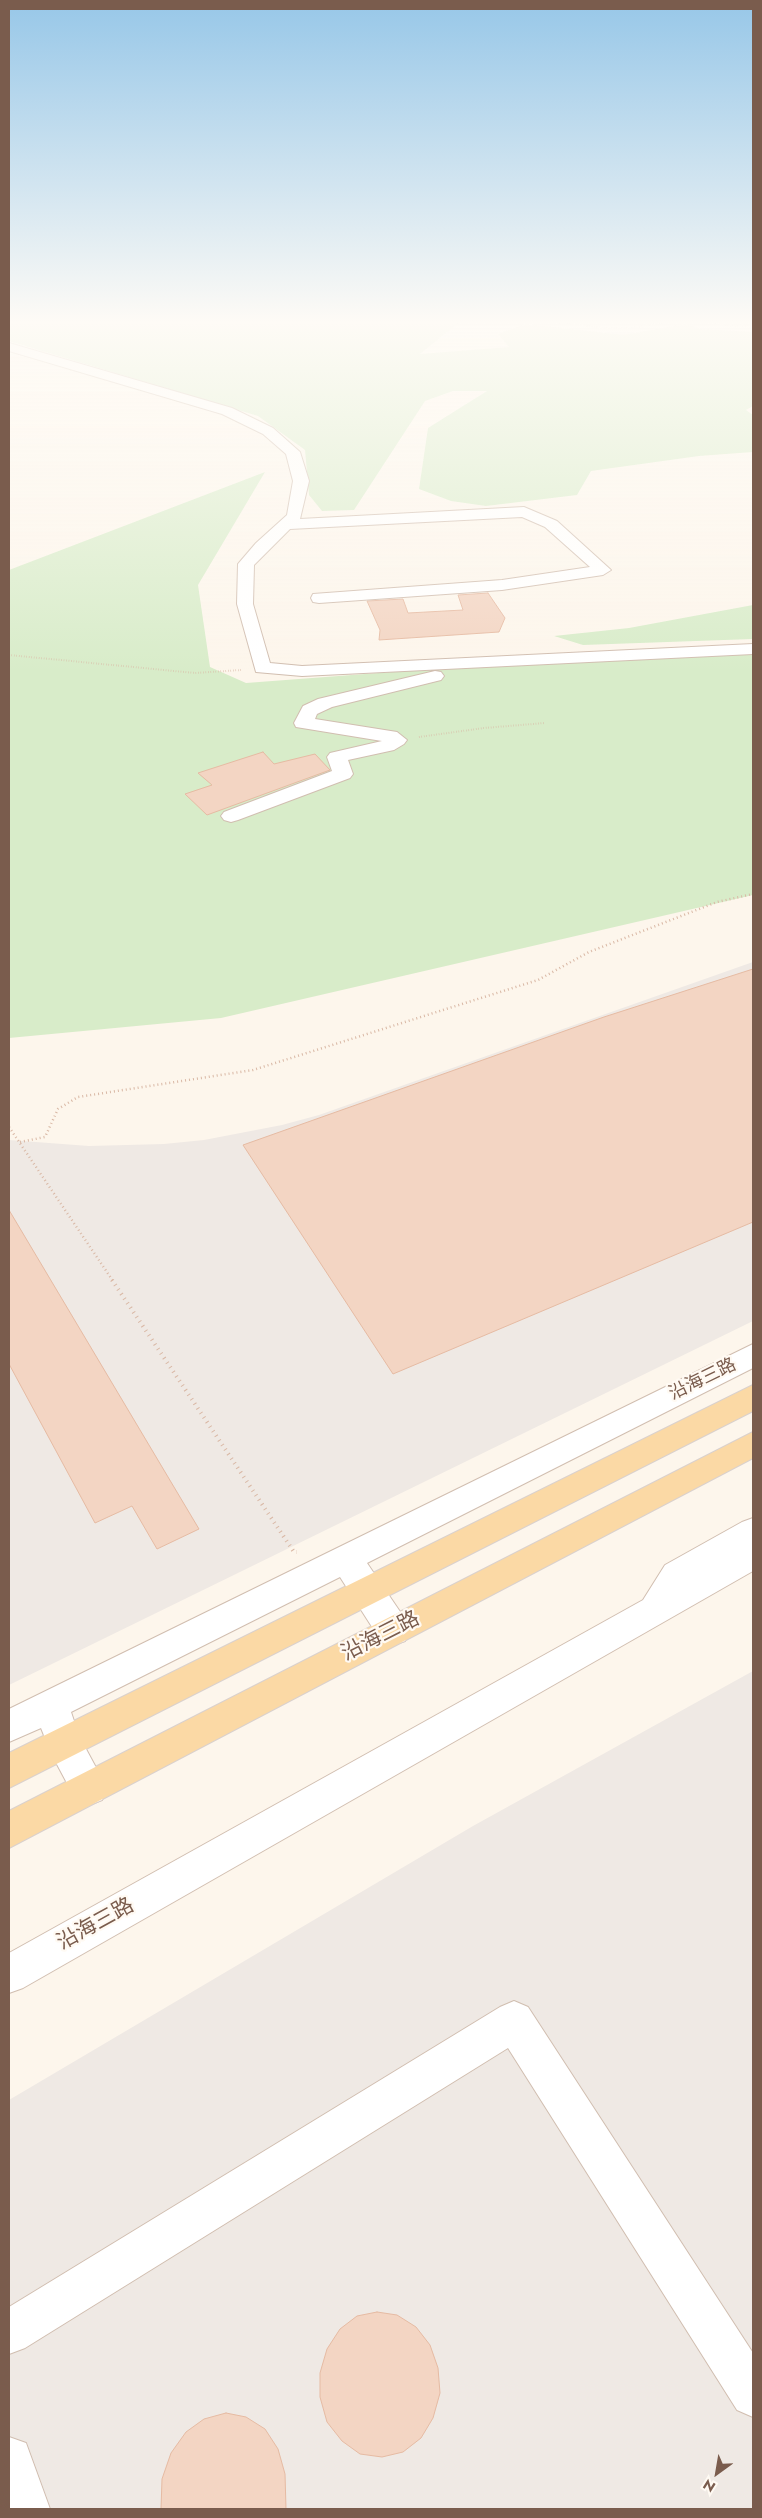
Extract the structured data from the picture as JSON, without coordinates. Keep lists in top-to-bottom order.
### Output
{
  "streets": {
    "main road": ["沿海三路"]
  },
  "north": "bottom left"
}
